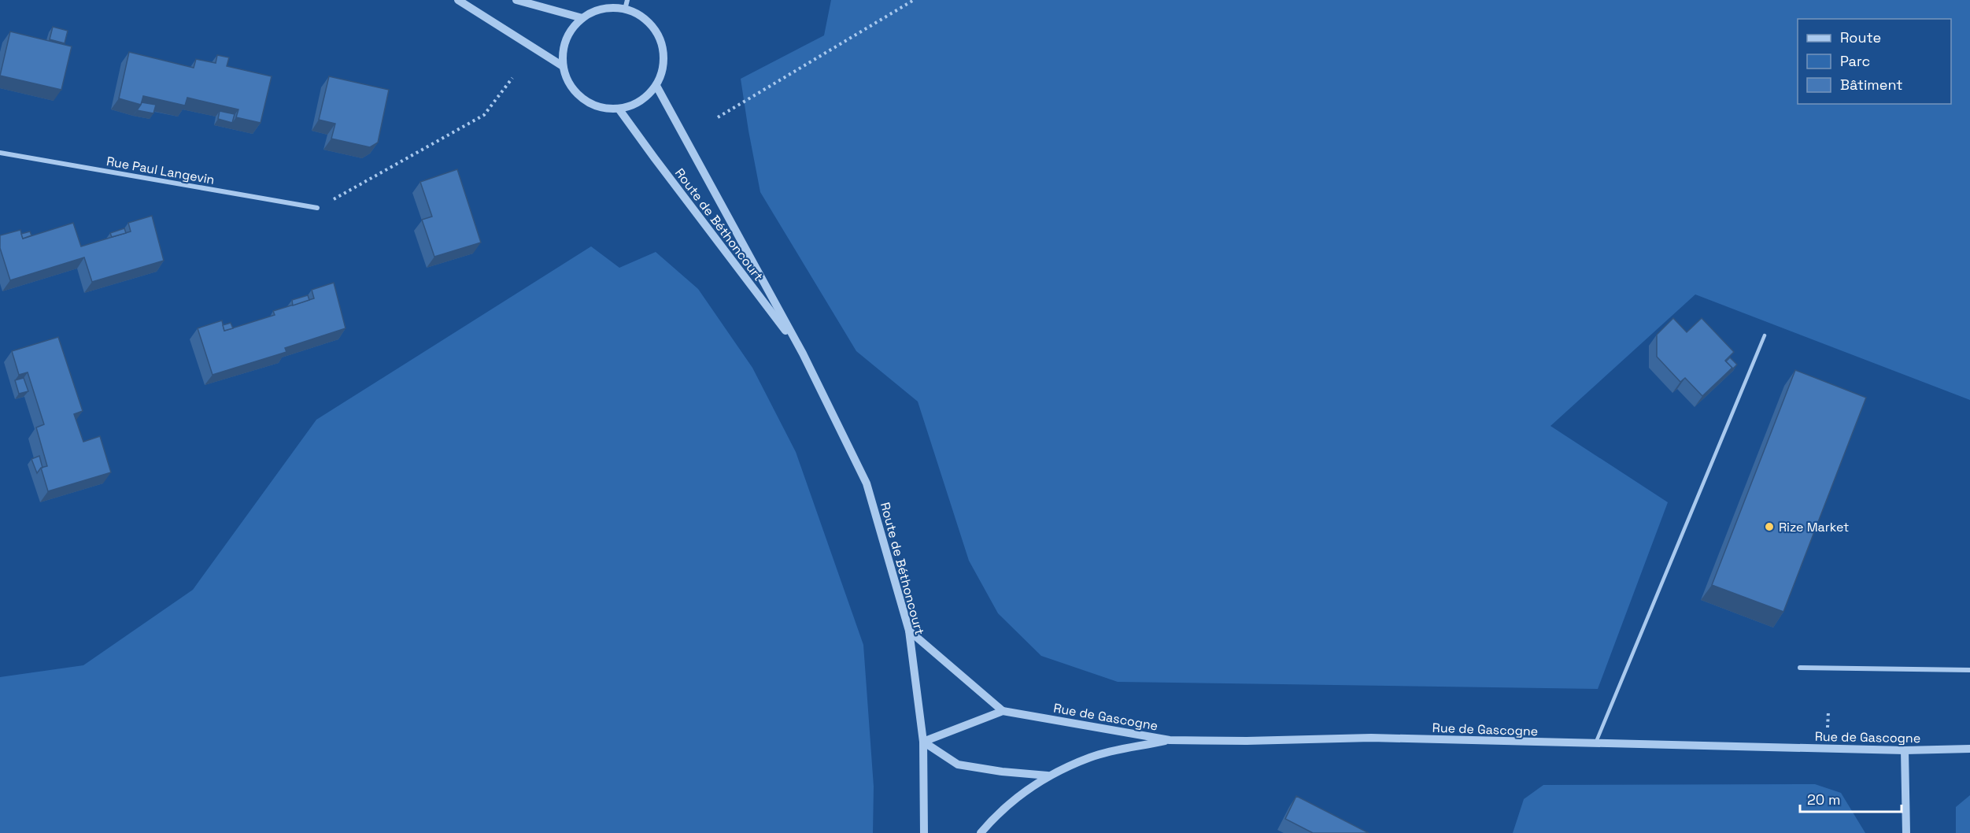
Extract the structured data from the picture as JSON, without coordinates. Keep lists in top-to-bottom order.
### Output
{
  "streets": {
    "street": ["Rue Paul Langevin", "Route de Béthoncourt", "Rue de Gascogne"]
  },
  "places": ["Rize Market"],
  "legend": ["Route", "Parc", "Bâtiment"],
  "scale_bar": "20 m"
}
